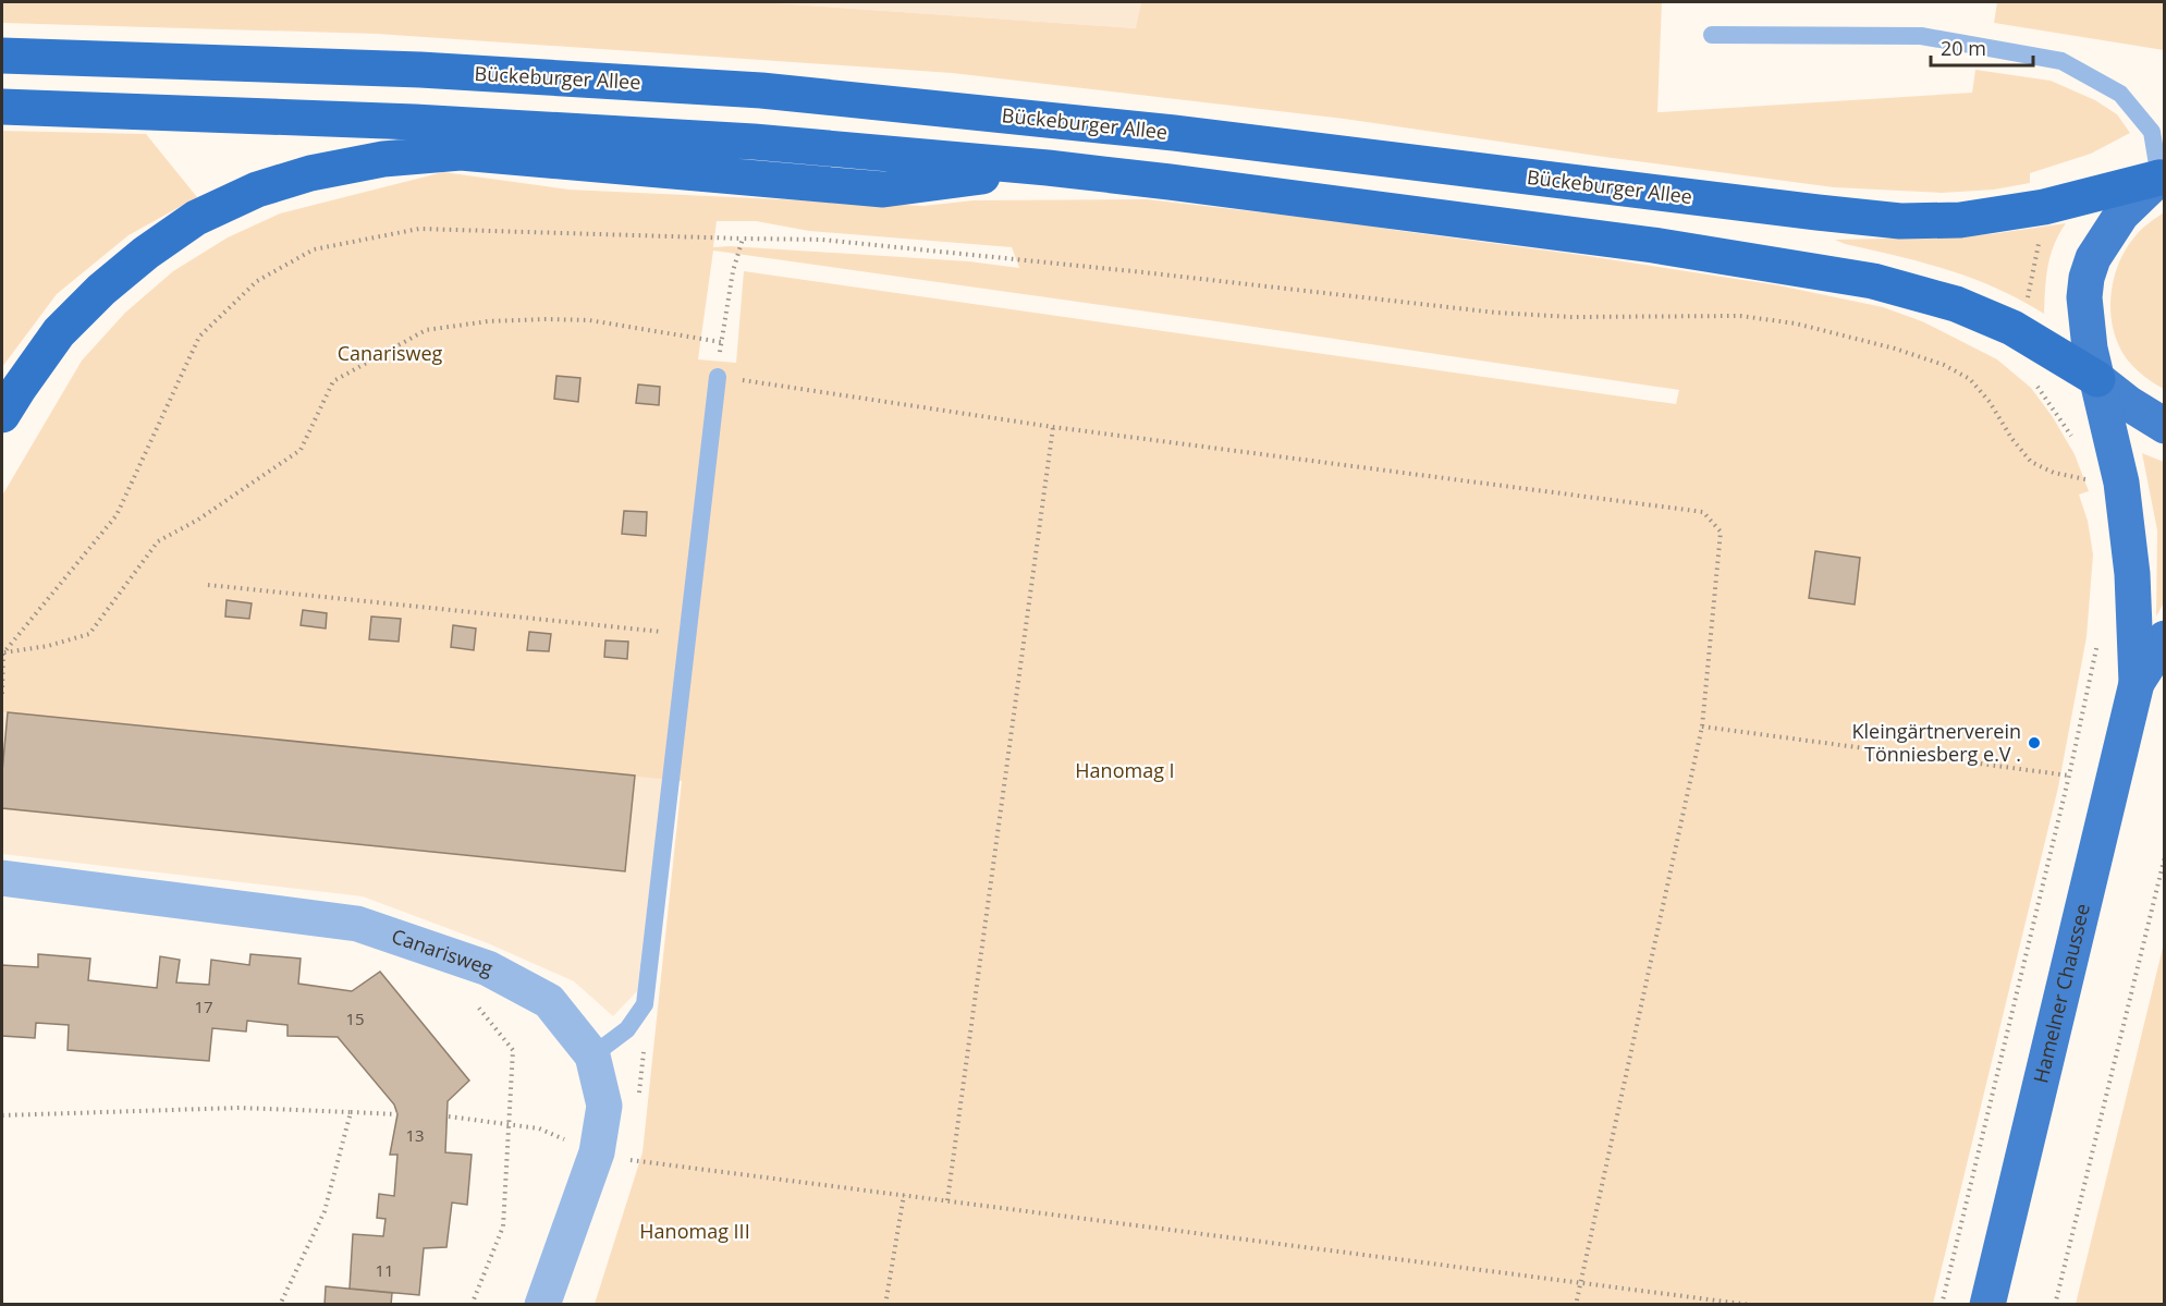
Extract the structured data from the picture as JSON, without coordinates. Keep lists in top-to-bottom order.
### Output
{
  "streets": {
    "highway": ["Bückeburger Allee"],
    "main road": ["Hamelner Chaussee"],
    "street": ["Canarisweg"]
  },
  "crossings": [
    ["Bückeburger Allee", "Hamelner Chaussee"]
  ],
  "parks": ["Canarisweg", "Hanomag I", "Hanomag III"],
  "places": ["Kleingärtnerverein Tönniesberg e.V ."],
  "house_numbers": [
    "17",
    "15",
    "13",
    "11"
  ],
  "scale_bar": "20 m"
}
